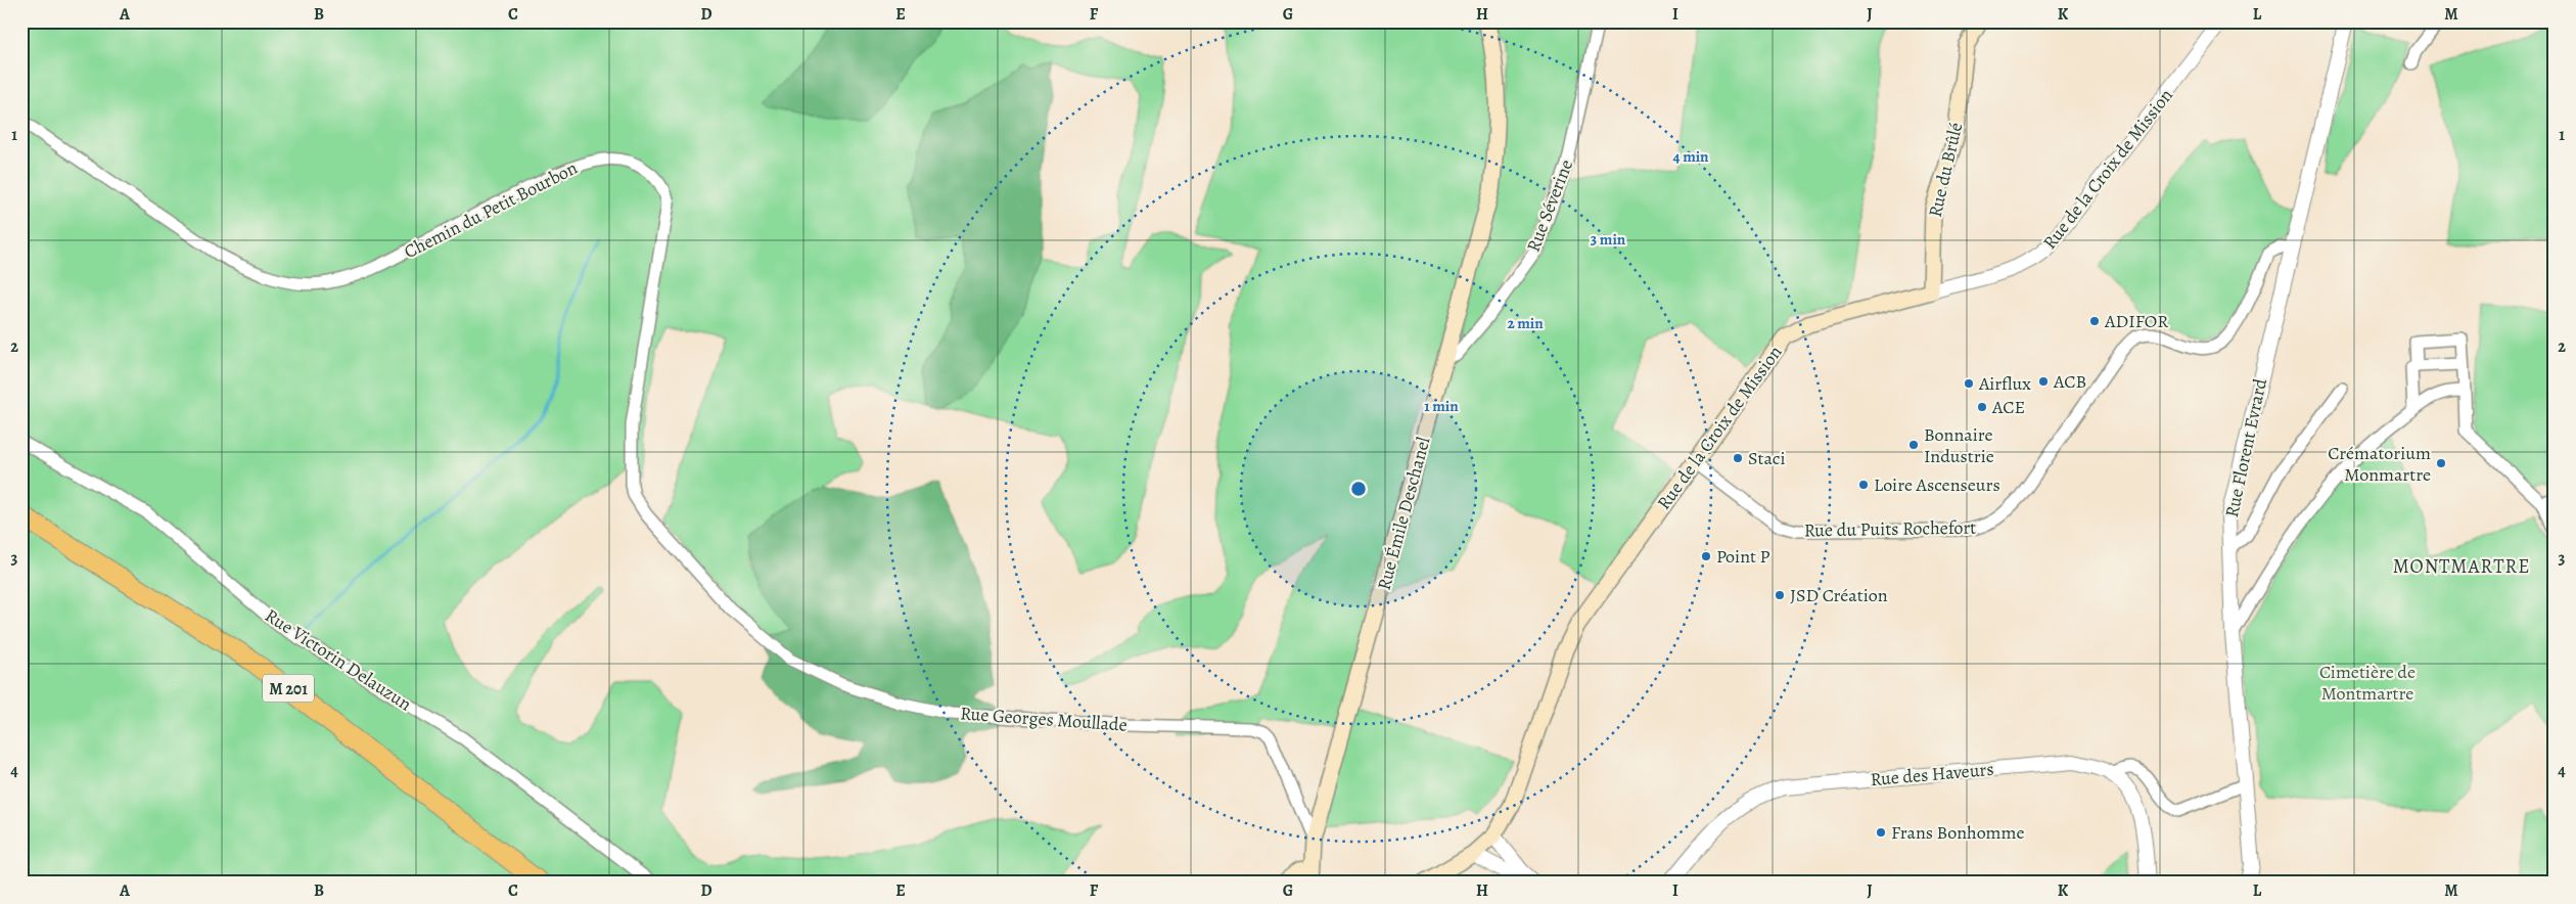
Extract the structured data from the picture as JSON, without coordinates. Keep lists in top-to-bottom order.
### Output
{
  "streets": {
    "highway": ["M 201"],
    "main road": ["Rue de la Croix de Mission", "Rue du Brûlé", "Rue Émile Deschanel"],
    "street": [
      "Rue Séverine",
      "Chemin du Petit Bourbon",
      "Rue Florent Evrard",
      "Rue du Puits Rochefort",
      "Rue Victorin Delauzun",
      "Rue Georges Moullade",
      "Rue des Haveurs"
    ]
  },
  "crossings": [
    ["Rue de la Croix de Mission", "Rue du Brûlé"],
    ["Rue de la Croix de Mission", "Rue du Puits Rochefort"],
    ["Rue Séverine", "Rue Émile Deschanel"],
    ["Chemin du Petit Bourbon", "Rue Georges Moullade"],
    ["Rue Florent Evrard", "Rue du Puits Rochefort"],
    ["Rue Émile Deschanel", "Rue Georges Moullade"]
  ],
  "districts": ["MONTMARTRE"],
  "parks": ["Cimetière de Montmartre"],
  "places": [
    "ADIFOR",
    "ACB",
    "Airflux",
    "ACE",
    "Bonnaire Industrie",
    "Staci",
    "Crématorium Monmartre",
    "Loire Ascenseurs",
    "Point P",
    "JSD Création",
    "Frans Bonhomme"
  ],
  "grid": {
    "columns": [
      "A",
      "B",
      "C",
      "D",
      "E",
      "F",
      "G",
      "H",
      "I",
      "J",
      "K",
      "L",
      "M"
    ],
    "rows": [
      "1",
      "2",
      "3",
      "4"
    ]
  },
  "rings": [
    "4 min",
    "3 min",
    "2 min",
    "1 min"
  ]
}
